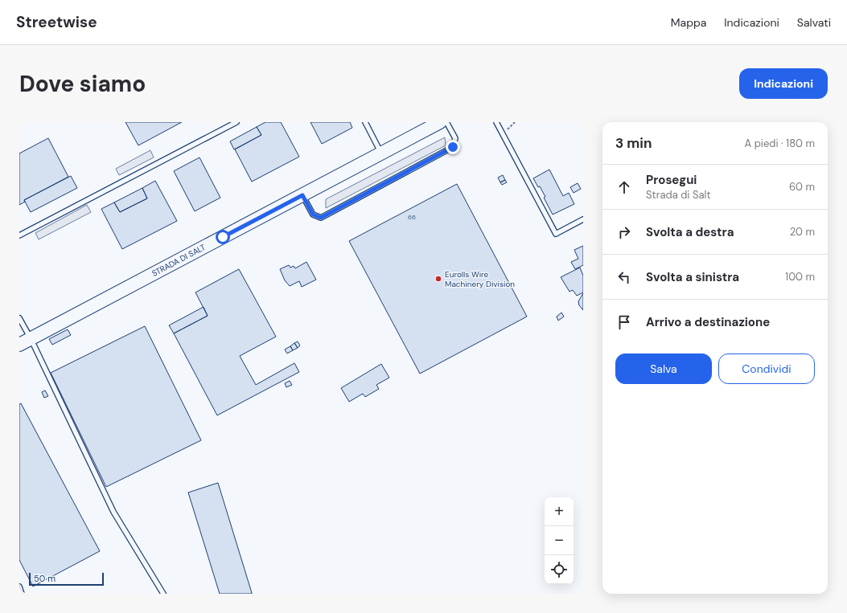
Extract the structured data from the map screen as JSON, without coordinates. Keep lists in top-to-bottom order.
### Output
{
  "streets": {
    "main road": ["STRADA DI SALT"]
  },
  "places": ["Eurolls Wire Machinery Division"],
  "house_numbers": ["66"],
  "scale_bar": "50 m",
  "page": {
    "header": "Streetwise",
    "nav": ["Mappa", "Indicazioni", "Salvati"],
    "buttons": [
      "Indicazioni",
      ["Salva", "Condividi"]
    ],
    "title": "Dove siamo",
    "heading": ["3 min", "A piedi · 180 m"],
    "list": [
      ["Prosegui", "Strada di Salt", "60 m"],
      ["Svolta a destra", "20 m"],
      ["Svolta a sinistra", "100 m"],
      "Arrivo a destinazione"
    ],
    "map_buttons": ["+", "−"],
    "scale": "50 m"
  }
}
